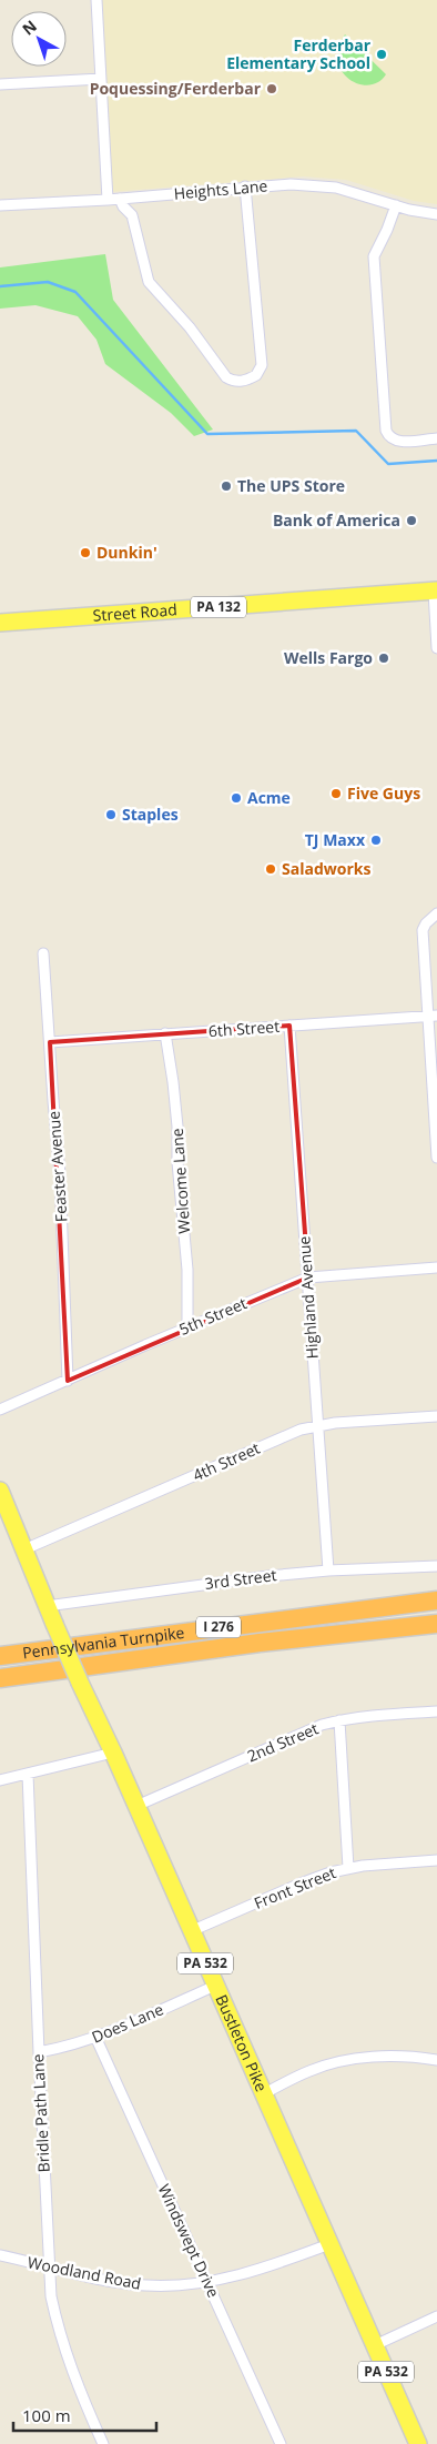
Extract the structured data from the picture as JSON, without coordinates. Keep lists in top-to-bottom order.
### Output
{
  "streets": {
    "highway": ["I 276", "Pennsylvania Turnpike"],
    "main road": [
      "PA 132",
      "Street Road",
      "PA 532",
      "Bustleton Pike"
    ],
    "street": [
      "Heights Lane",
      "6th Street",
      "Feaster Avenue",
      "Welcome Lane",
      "Highland Avenue",
      "5th Street",
      "4th Street",
      "3rd Street",
      "2nd Street",
      "Front Street",
      "Does Lane",
      "Bridle Path Lane",
      "Windswept Drive",
      "Woodland Road"
    ]
  },
  "crossings": [
    ["6th Street", "Feaster Avenue"],
    ["6th Street", "Welcome Lane"],
    ["6th Street", "Highland Avenue"],
    ["Feaster Avenue", "5th Street"],
    ["Welcome Lane", "5th Street"],
    ["Highland Avenue", "5th Street"],
    ["Highland Avenue", "4th Street"],
    ["Highland Avenue", "3rd Street"],
    ["4th Street", "Bustleton Pike"],
    ["3rd Street", "Bustleton Pike"],
    ["2nd Street", "Bustleton Pike"],
    ["Front Street", "Bustleton Pike"],
    ["Does Lane", "Bustleton Pike"],
    ["Does Lane", "Bridle Path Lane"],
    ["Does Lane", "Windswept Drive"],
    ["Bustleton Pike", "Woodland Road"],
    ["Bridle Path Lane", "Woodland Road"],
    ["Windswept Drive", "Woodland Road"]
  ],
  "places": [
    "Ferderbar Elementary School",
    "Poquessing/Ferderbar",
    "The UPS Store",
    "Bank of America",
    "Dunkin'",
    "Wells Fargo",
    "Five Guys",
    "Acme",
    "Staples",
    "TJ Maxx",
    "Saladworks"
  ],
  "scale_bar": "100 m",
  "north": "top left"
}
